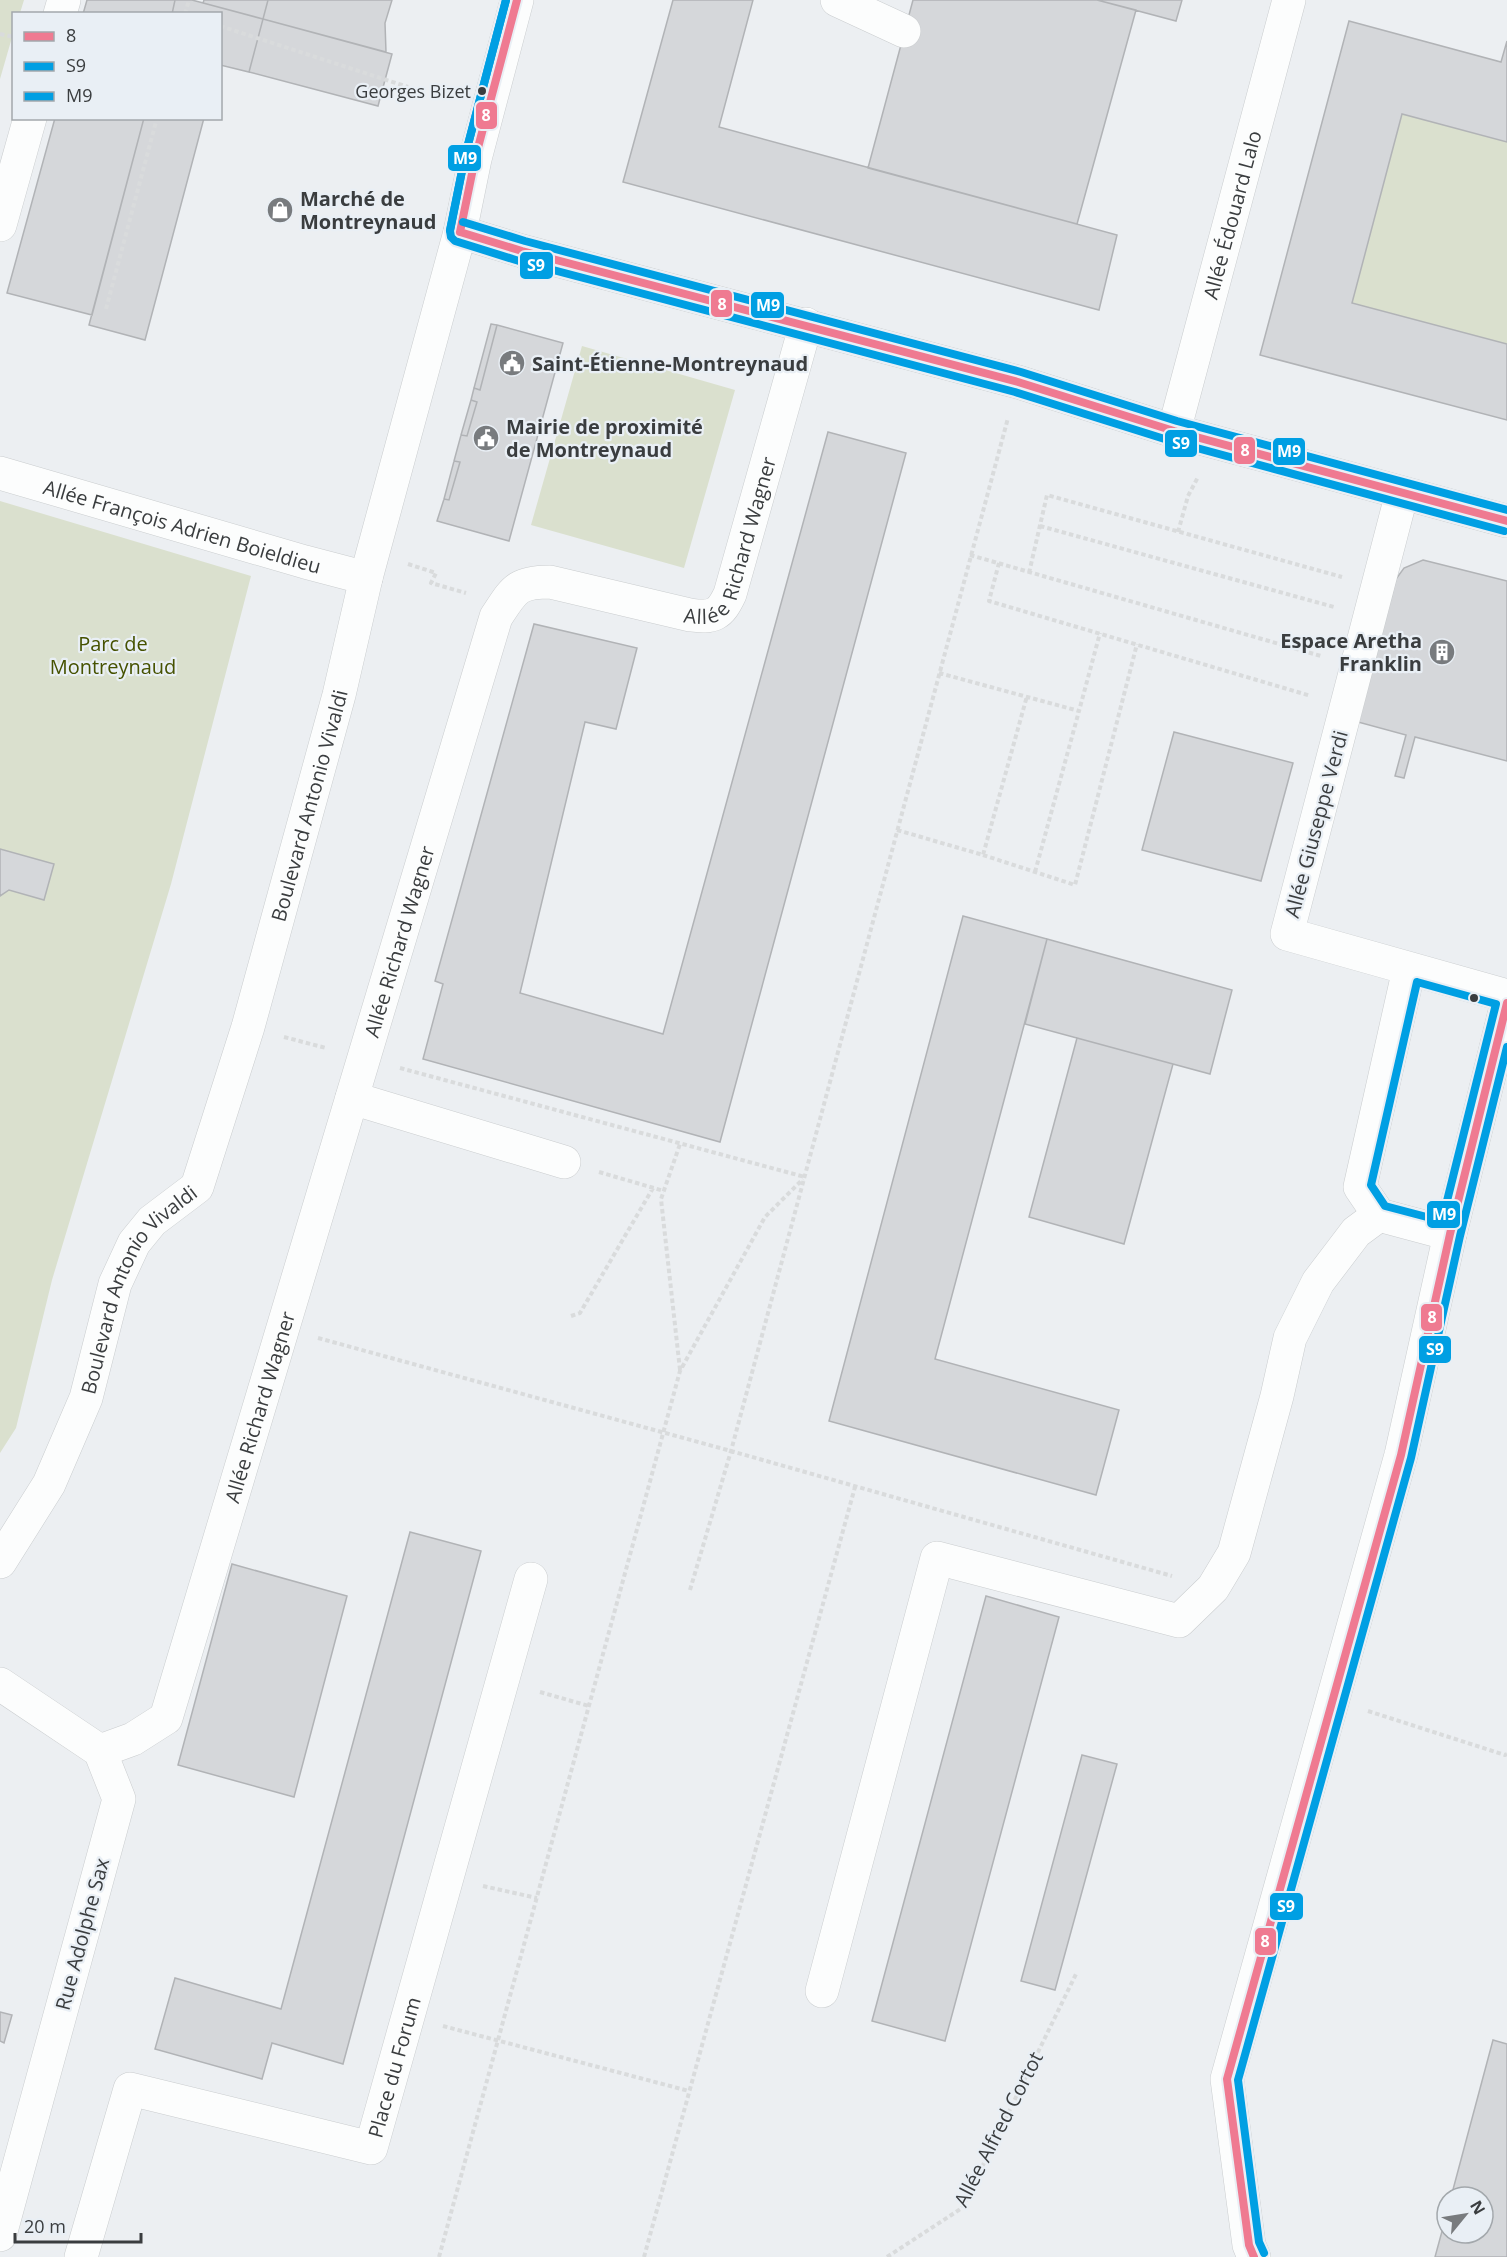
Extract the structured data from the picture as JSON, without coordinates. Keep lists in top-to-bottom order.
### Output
{
  "streets": {
    "street": [
      "Allée Édouard Lalo",
      "Allée François Adrien Boieldieu",
      "Allée Richard Wagner",
      "Boulevard Antonio Vivaldi",
      "Allée Giuseppe Verdi",
      "Rue Adolphe Sax",
      "Place du Forum"
    ],
    "path": ["Allée Alfred Cortot"]
  },
  "crossings": [
    ["Allée François Adrien Boieldieu", "Boulevard Antonio Vivaldi"],
    ["Allée Richard Wagner", "Rue Adolphe Sax"]
  ],
  "parks": ["Parc de Montreynaud"],
  "places": {
    "other": ["Georges Bizet"],
    "shop": ["Marché de Montreynaud"],
    "public building": ["Saint-Étienne-Montreynaud", "Mairie de proximité de Montreynaud"],
    "building": ["Espace Aretha Franklin"]
  },
  "lines": ["transit line 8", "transit line S9", "transit line M9"],
  "legend": ["8", "S9", "M9"],
  "scale_bar": "20 m",
  "north": "top right"
}
